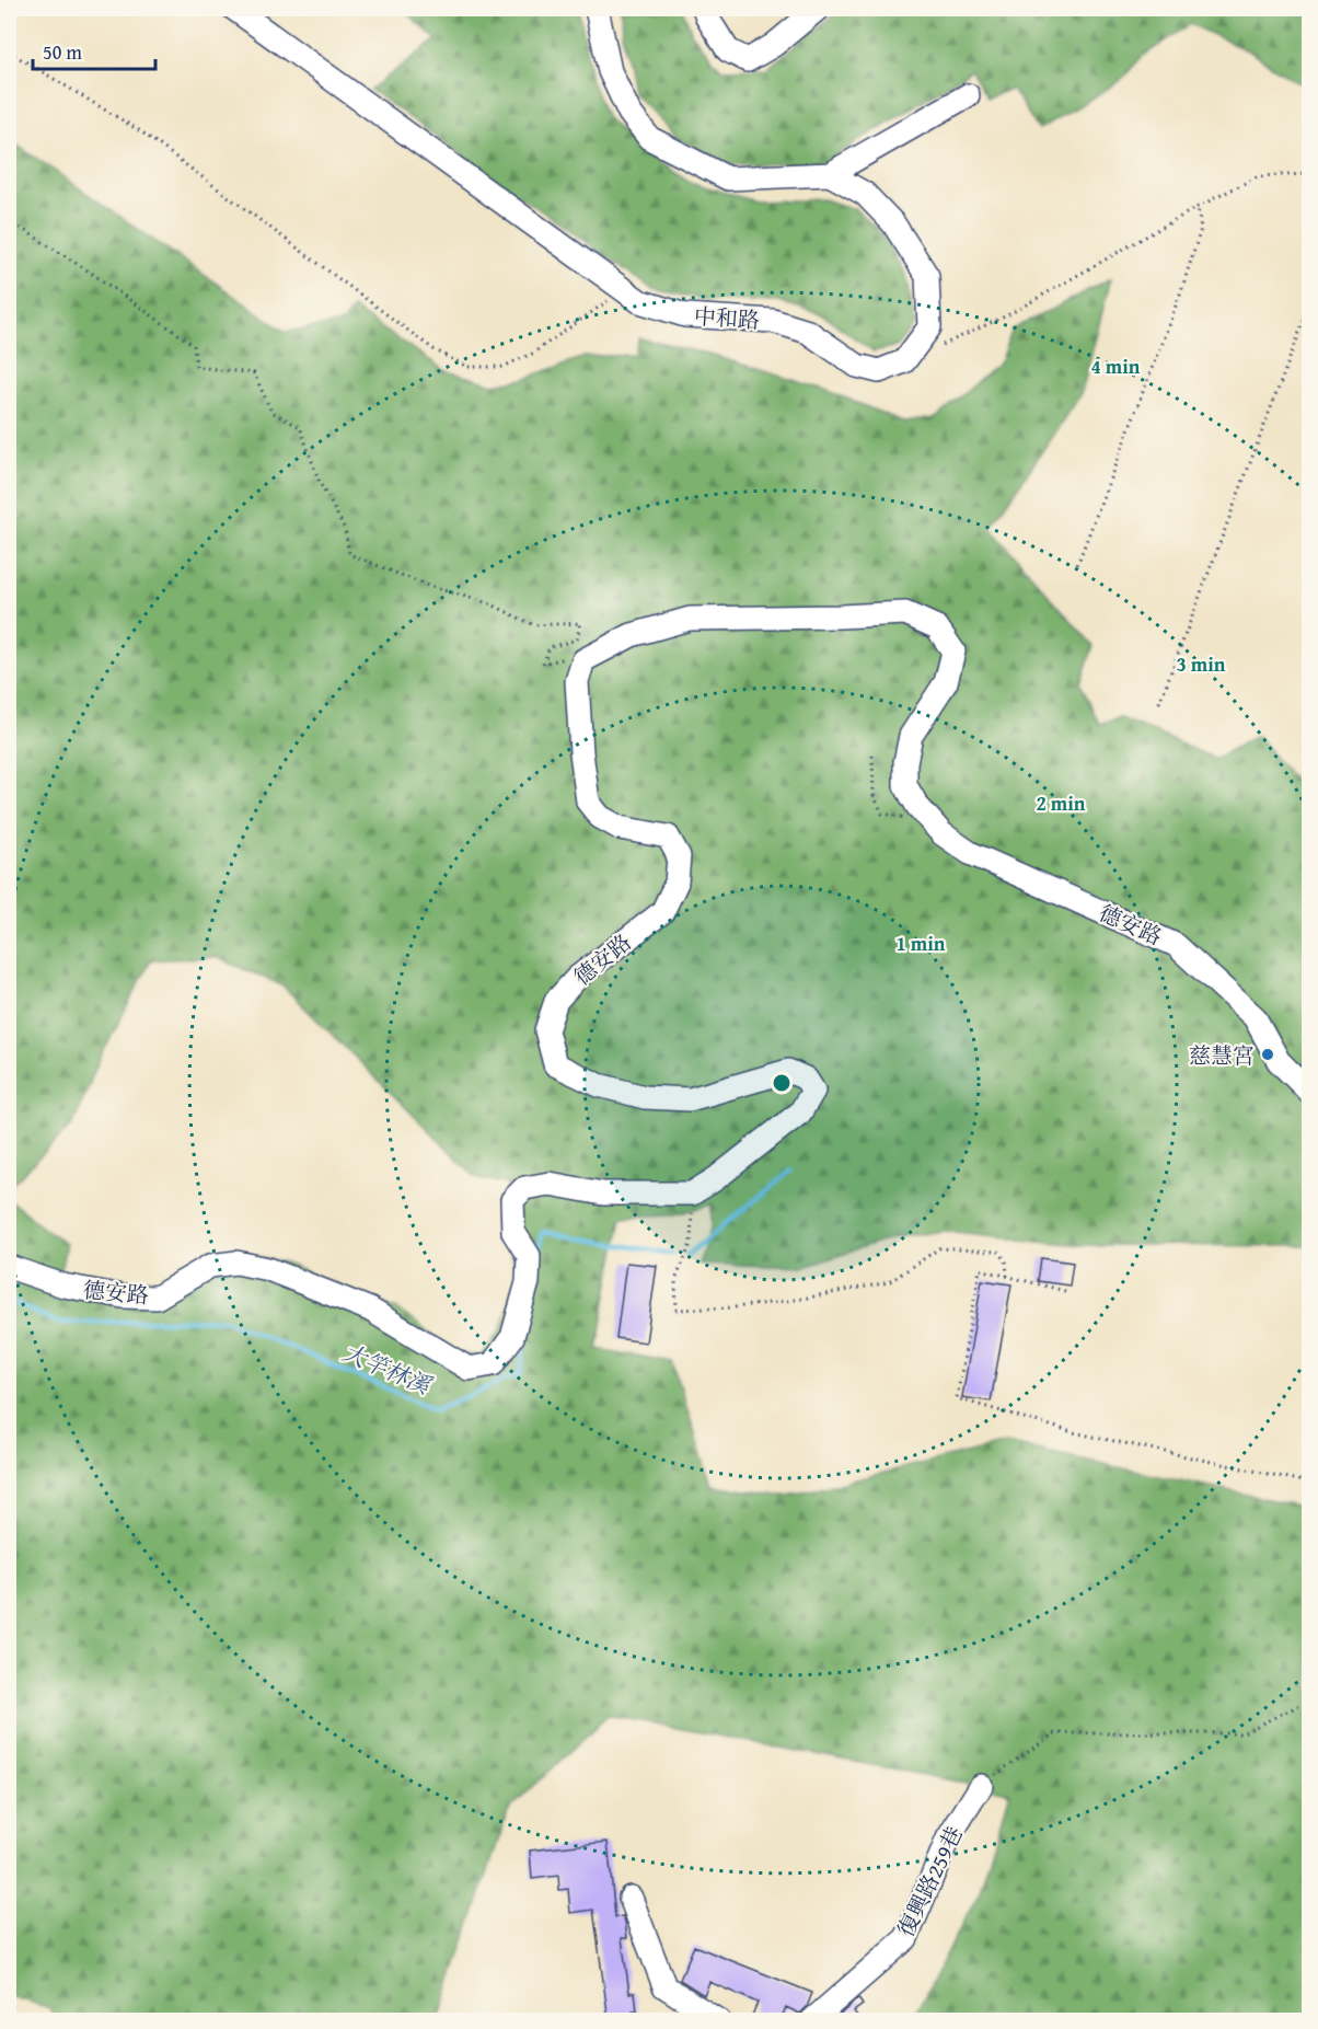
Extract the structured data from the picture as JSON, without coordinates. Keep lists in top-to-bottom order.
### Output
{
  "streets": {
    "street": ["中和路", "德安路", "復興路259巷"]
  },
  "water": ["大竿林溪"],
  "places": ["慈慧宮"],
  "scale_bar": "50 m",
  "rings": [
    "4 min",
    "3 min",
    "2 min",
    "1 min"
  ]
}
